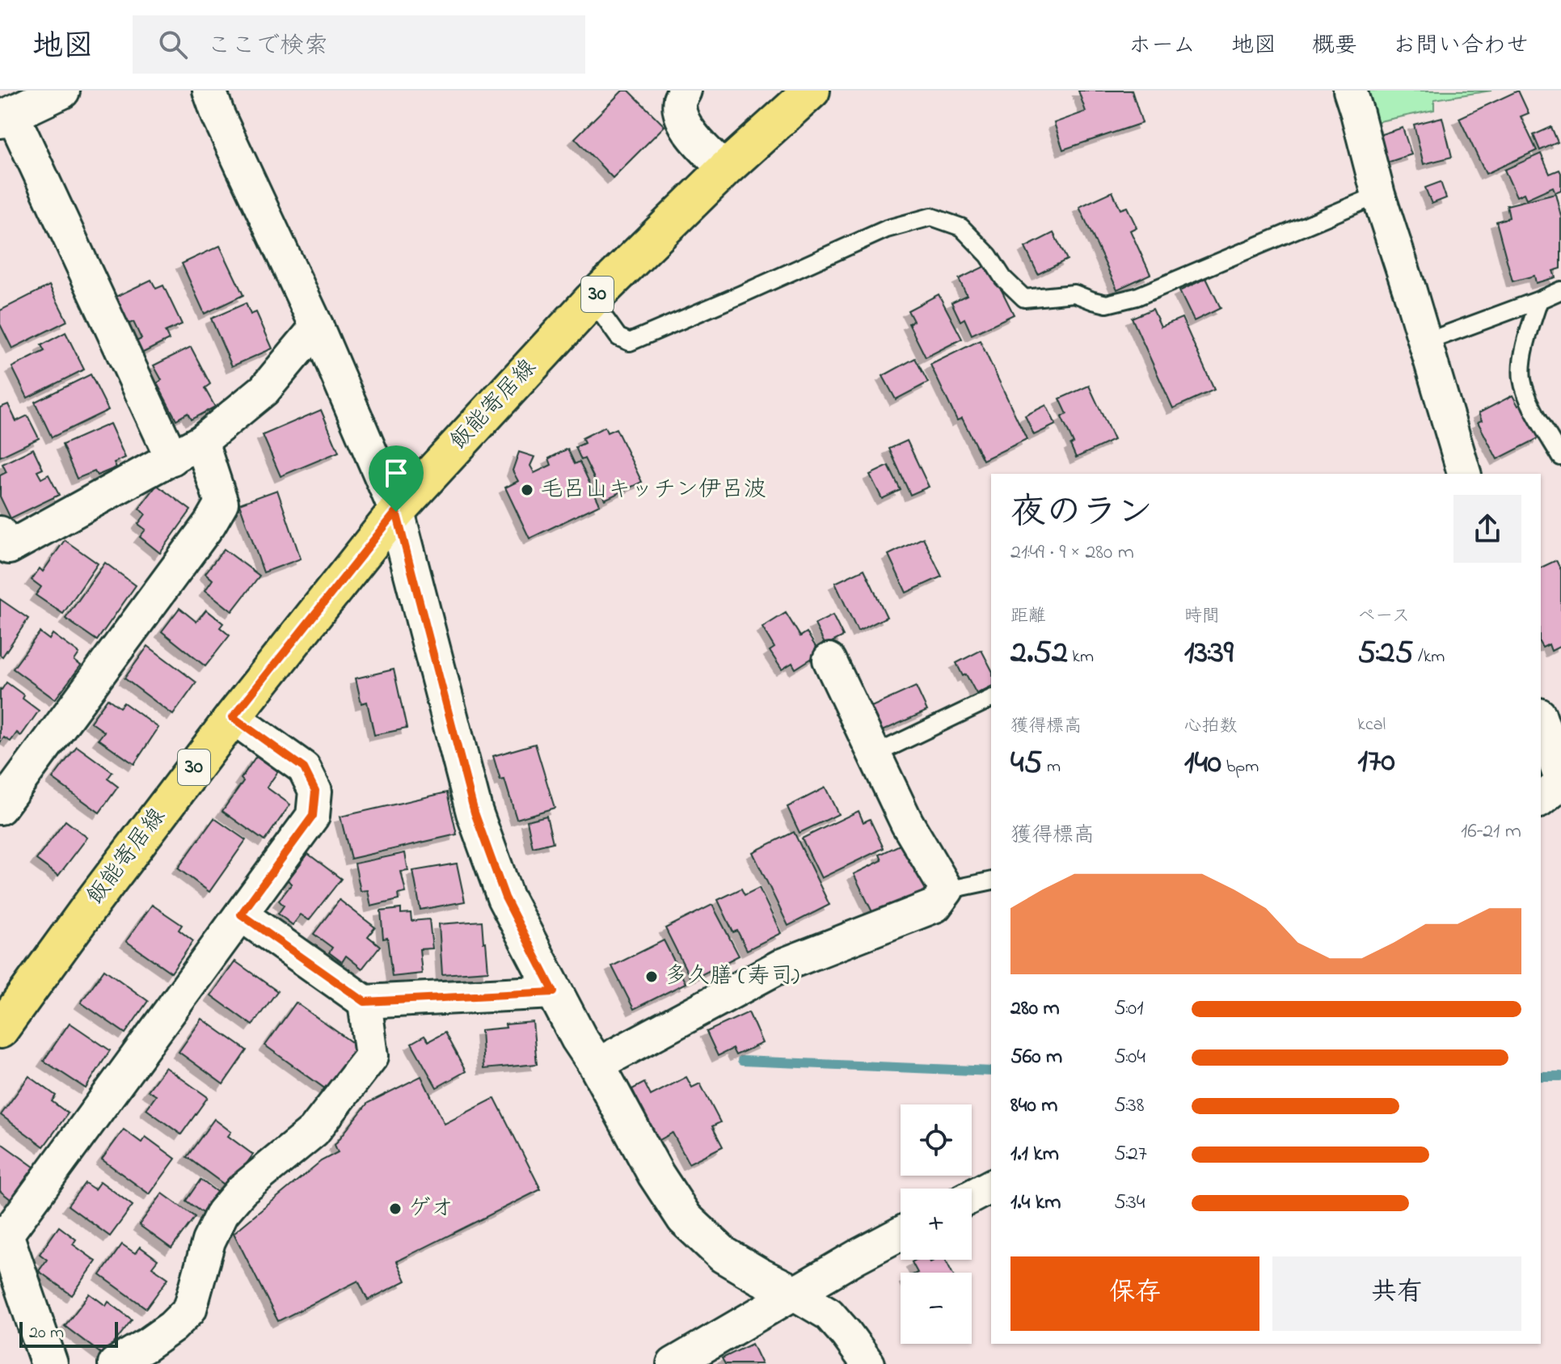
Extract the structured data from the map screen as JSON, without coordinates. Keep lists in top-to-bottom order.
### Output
{
  "streets": {
    "main road": ["30", "飯能寄居線"]
  },
  "places": ["毛呂山キッチン伊呂波", "多久膳 (寿司)", "ゲオ"],
  "scale_bar": "20 m",
  "page": {
    "header": "地図",
    "search": "ここで検索",
    "nav": [
      "ホーム",
      "地図",
      "概要",
      "お問い合わせ"
    ],
    "heading": ["夜のラン", "21:49 · 9 × 280 m"],
    "stats": [
      ["距離", "2.52 km"],
      ["時間", "13:39"],
      ["ペース", "5:25 /km"],
      ["獲得標高", "45 m"],
      ["心拍数", "140 bpm"],
      ["kcal", "170"]
    ],
    "chart": ["獲得標高", "16–21 m"],
    "list": [
      {
        "name": "280 m",
        "note": "5:01"
      },
      {
        "name": "560 m",
        "note": "5:04"
      },
      {
        "name": "840 m",
        "note": "5:38"
      },
      {
        "name": "1.1 km",
        "note": "5:27"
      },
      {
        "name": "1.4 km",
        "note": "5:34"
      }
    ],
    "map_buttons": ["+", "−"],
    "buttons": ["保存", "共有"],
    "scale": "20 m"
  }
}
